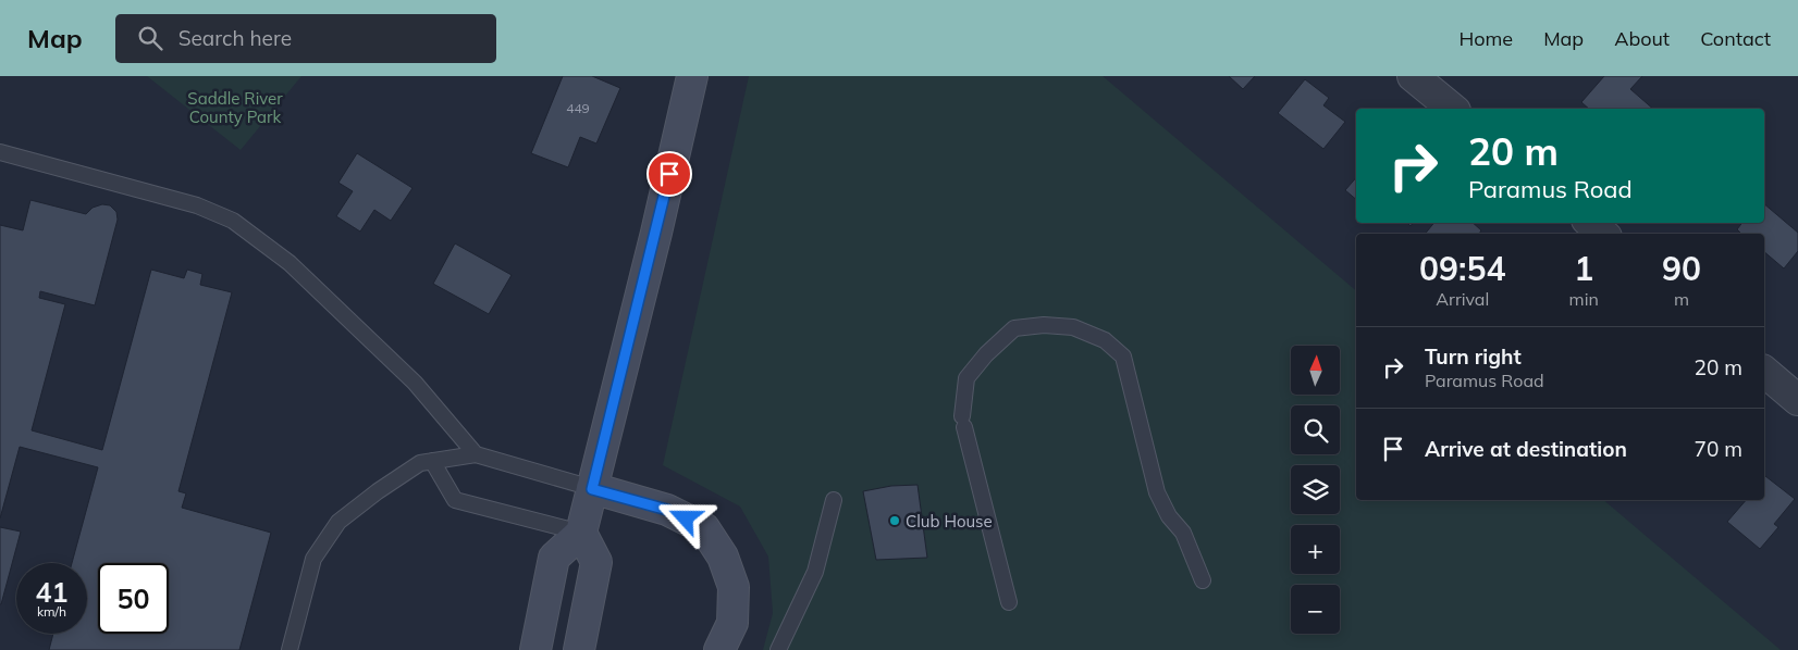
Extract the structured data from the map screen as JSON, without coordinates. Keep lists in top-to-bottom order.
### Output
{
  "parks": ["Saddle River County Park"],
  "places": ["Club House"],
  "house_numbers": ["449"],
  "north": "top",
  "page": {
    "header": "Map",
    "search": "Search here",
    "nav": [
      "Home",
      "Map",
      "About",
      "Contact"
    ],
    "turn": ["20 m", "Paramus Road"],
    "eta": [
      "09:54",
      "Arrival",
      "1",
      "min",
      "90",
      "m"
    ],
    "list": [
      {
        "name": "Turn right",
        "note": "Paramus Road",
        "value": "20 m"
      },
      {
        "name": "Arrive at destination",
        "value": "70 m"
      }
    ],
    "map_buttons": ["+", "−"],
    "speed": "41 km/h",
    "limit": "50"
  }
}
